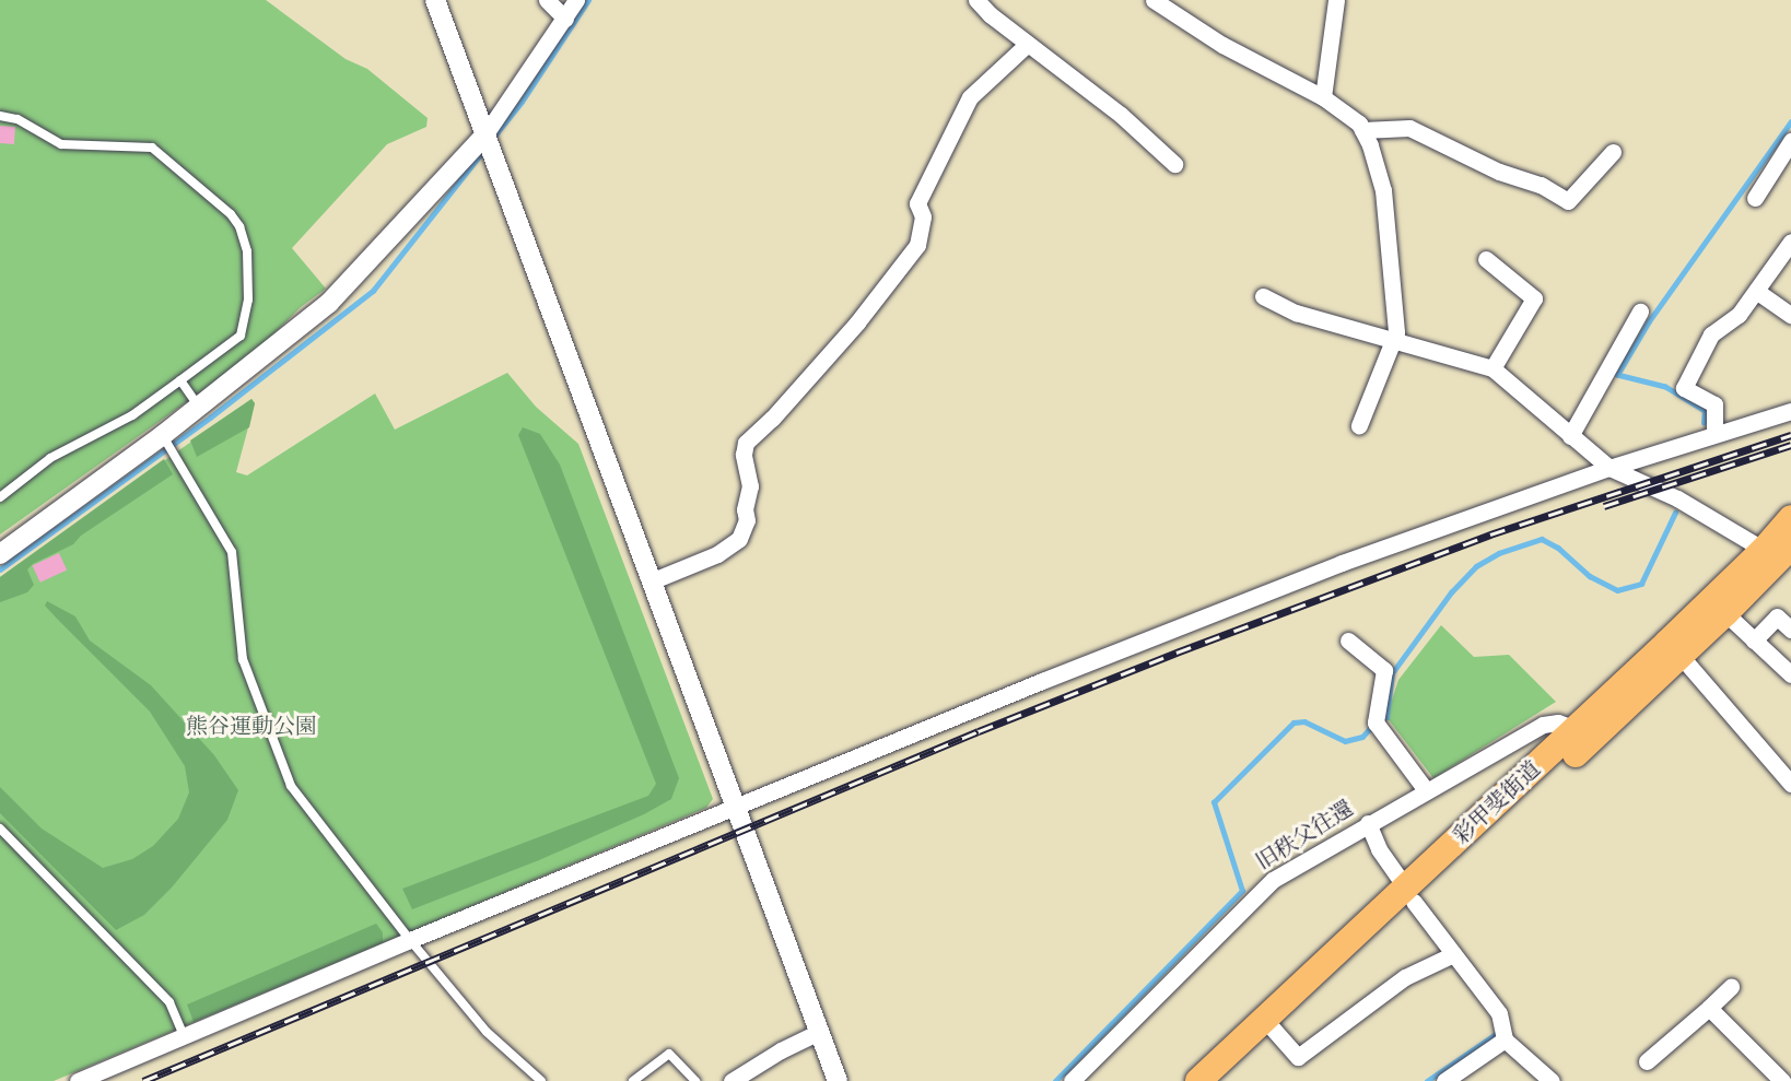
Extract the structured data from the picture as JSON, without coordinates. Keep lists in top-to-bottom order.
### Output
{
  "streets": {
    "highway": ["彩甲斐街道"],
    "street": ["旧秩父往還"]
  },
  "crossings": [
    ["彩甲斐街道", "旧秩父往還"]
  ],
  "parks": ["熊谷運動公園"]
}
